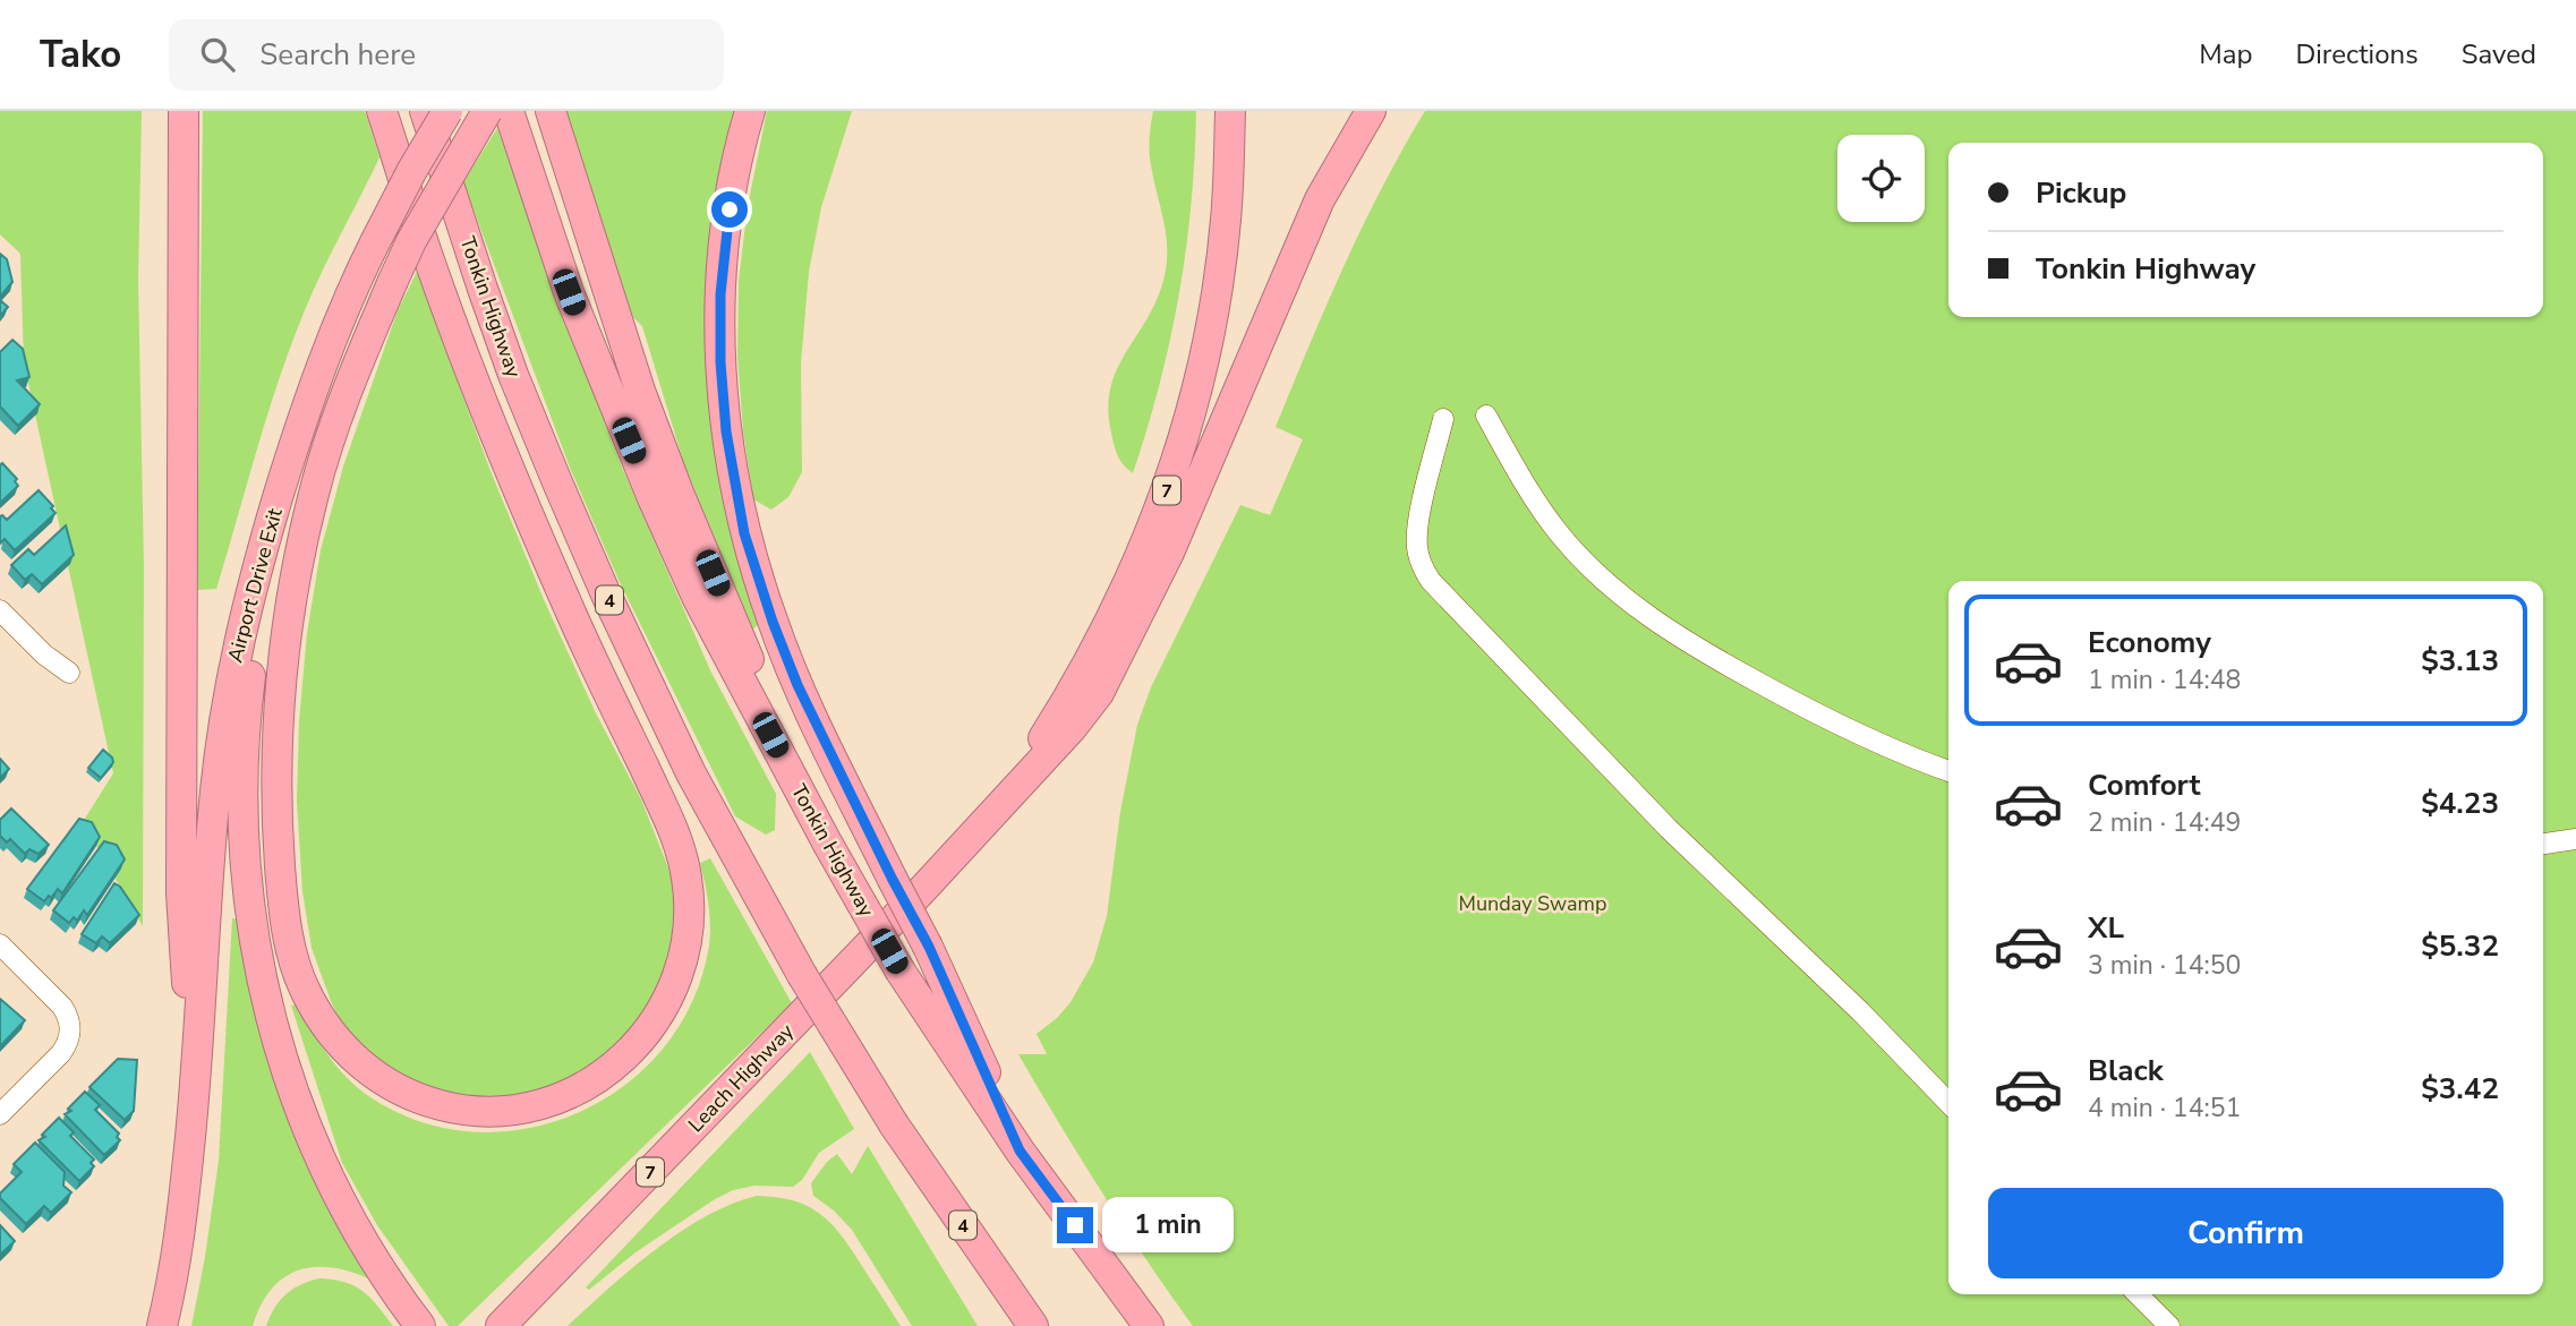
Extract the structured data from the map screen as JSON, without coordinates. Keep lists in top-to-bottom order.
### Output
{
  "streets": {
    "highway": [
      "Tonkin Highway",
      "7",
      "Airport Drive Exit",
      "4",
      "Leach Highway"
    ]
  },
  "crossings": [
    ["7", "Leach Highway"]
  ],
  "parks": ["Munday Swamp"],
  "page": {
    "header": "Tako",
    "search": "Search here",
    "nav": ["Map", "Directions", "Saved"],
    "banner": ["Pickup", "Tonkin Highway"],
    "list": [
      {
        "name": "Economy",
        "note": "1 min · 14:48",
        "value": "$3.13"
      },
      {
        "name": "Comfort",
        "note": "2 min · 14:49",
        "value": "$4.23"
      },
      {
        "name": "XL",
        "note": "3 min · 14:50",
        "value": "$5.32"
      },
      {
        "name": "Black",
        "note": "4 min · 14:51",
        "value": "$3.42"
      }
    ],
    "buttons": "Confirm",
    "bubble": "1 min"
  }
}
